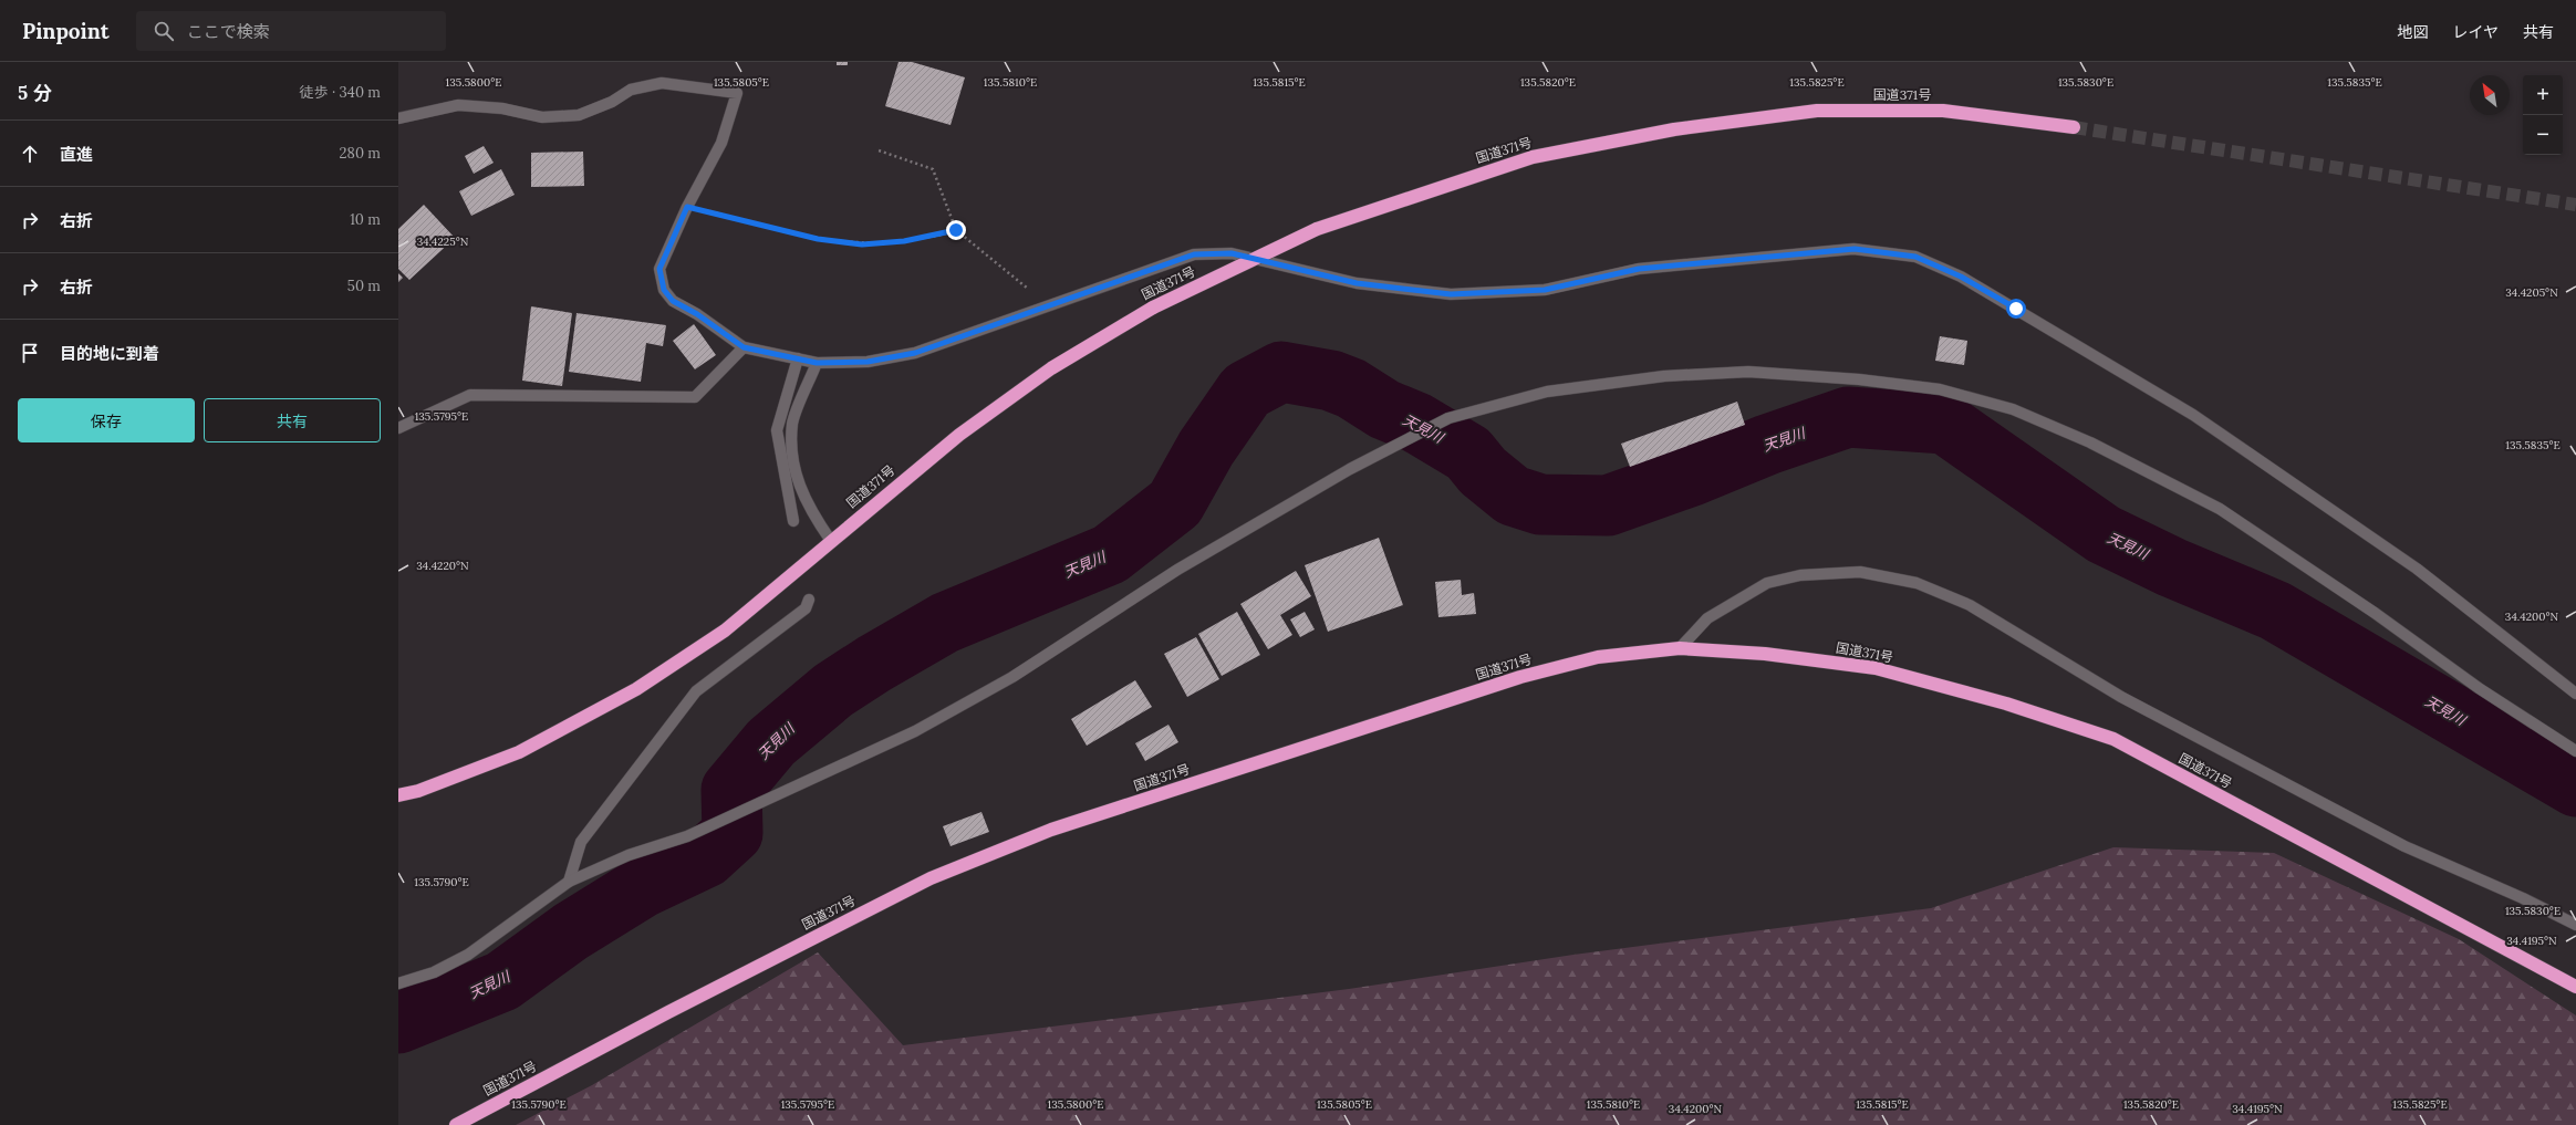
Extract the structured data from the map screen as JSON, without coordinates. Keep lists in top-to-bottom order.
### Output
{
  "streets": {
    "highway": ["国道371号"]
  },
  "water": ["天見川"],
  "north": "top left",
  "page": {
    "header": "Pinpoint",
    "search": "ここで検索",
    "nav": ["地図", "レイヤ", "共有"],
    "heading": ["5 分", "徒歩 · 340 m"],
    "map_buttons": ["+", "−"],
    "list": [
      ["直進", "280 m"],
      ["右折", "10 m"],
      ["右折", "50 m"],
      "目的地に到着"
    ],
    "buttons": ["保存", "共有"]
  },
  "coordinates": [
    "135.5800°E",
    "135.5805°E",
    "135.5810°E",
    "135.5815°E",
    "135.5820°E",
    "135.5825°E",
    "135.5830°E",
    "135.5835°E",
    "34.4225°N",
    "34.4205°N",
    "135.5795°E",
    "34.4220°N",
    "34.4200°N",
    "135.5790°E",
    "34.4195°N"
  ]
}
